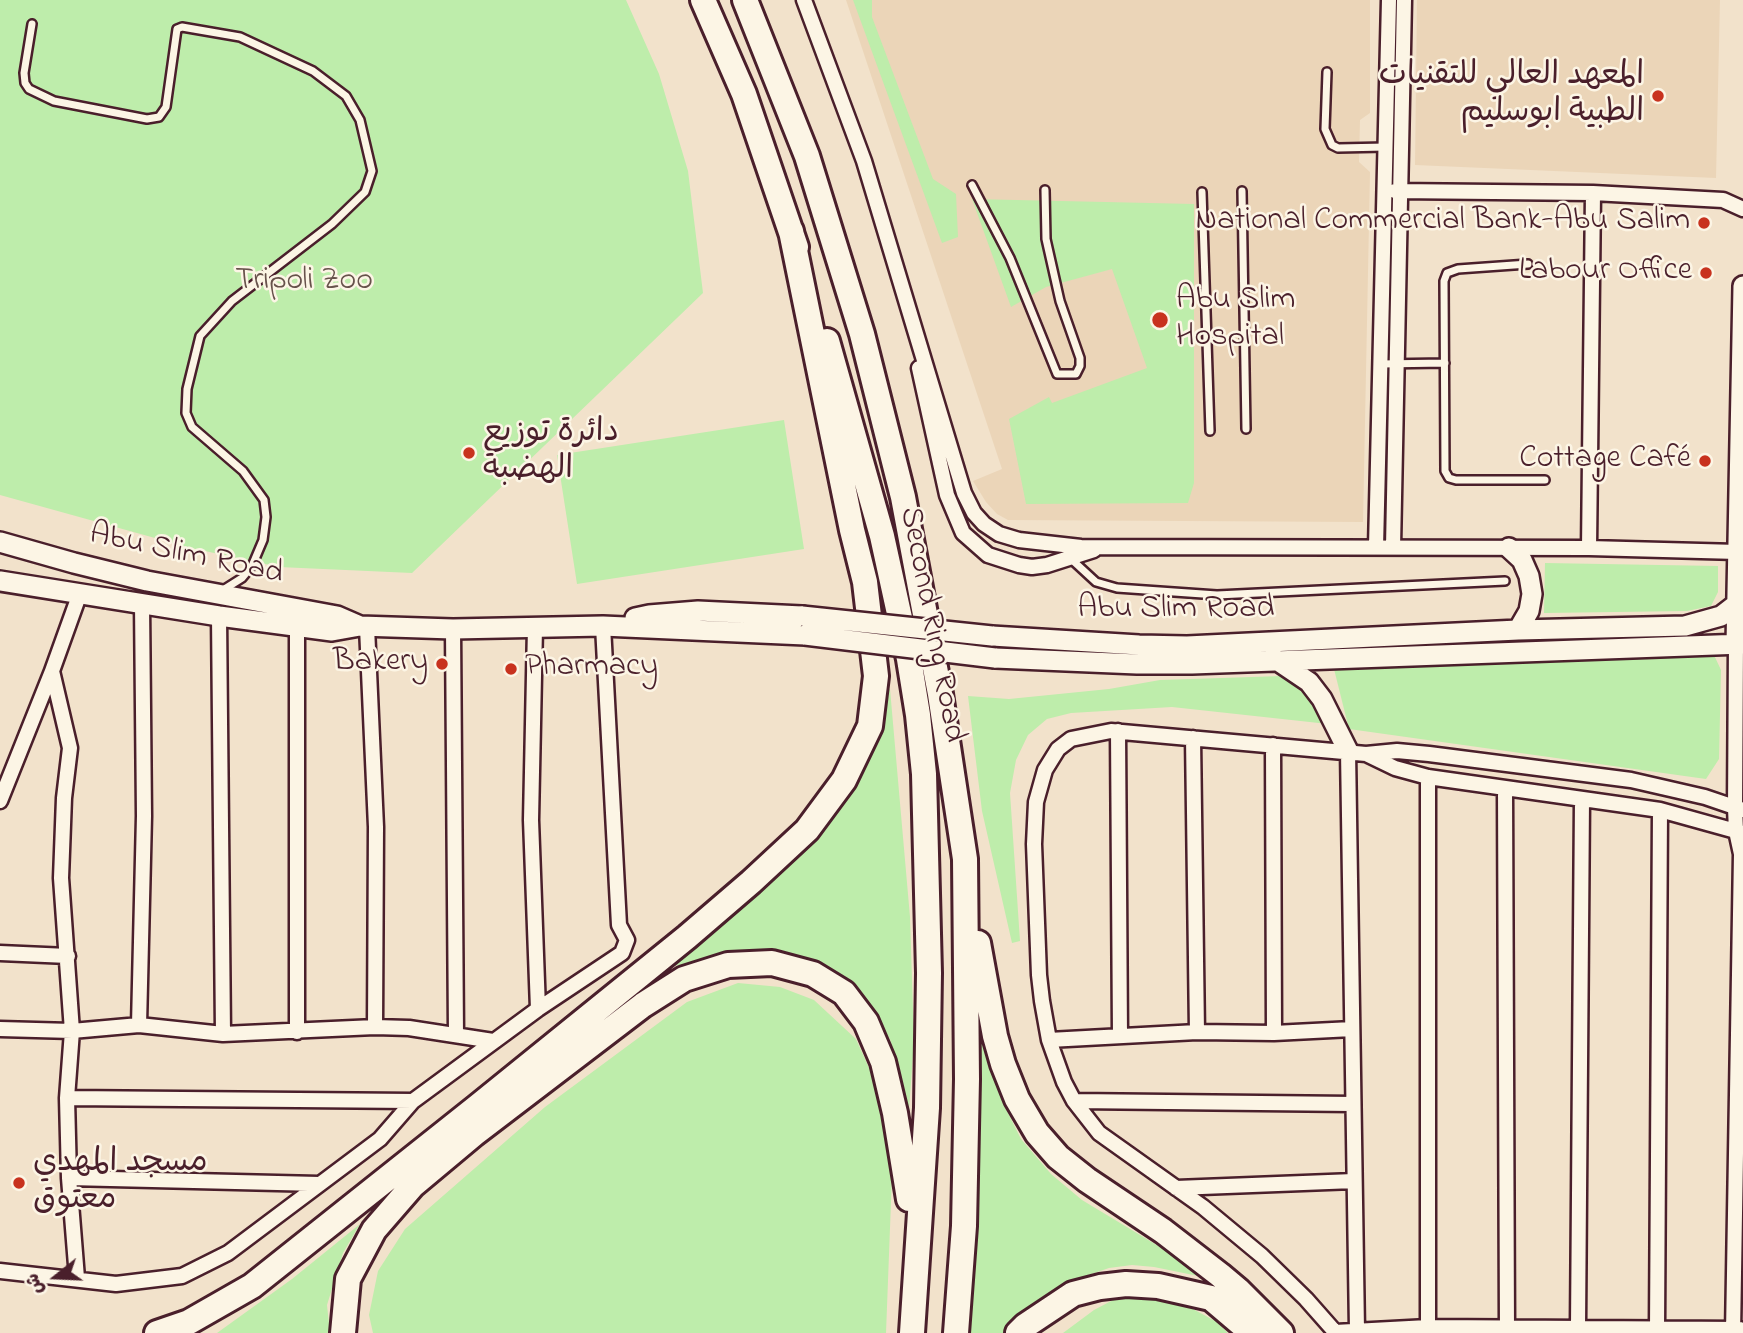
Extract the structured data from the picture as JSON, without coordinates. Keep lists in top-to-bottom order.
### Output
{
  "streets": {
    "highway": ["Second Ring Road"],
    "main road": ["Abu Slim Road"]
  },
  "parks": ["Tripoli Zoo"],
  "places": [
    "المعهد العالي للتقنيات الطبية ابوسليم",
    "National Commercial Bank-Abu Salim",
    "Labour Office",
    "Abu Slim Hospital",
    "دائرة توزيع الهضبة",
    "Cottage Café",
    "Bakery",
    "Pharmacy",
    "مسجد المهدي معتوق"
  ],
  "north": "left"
}
